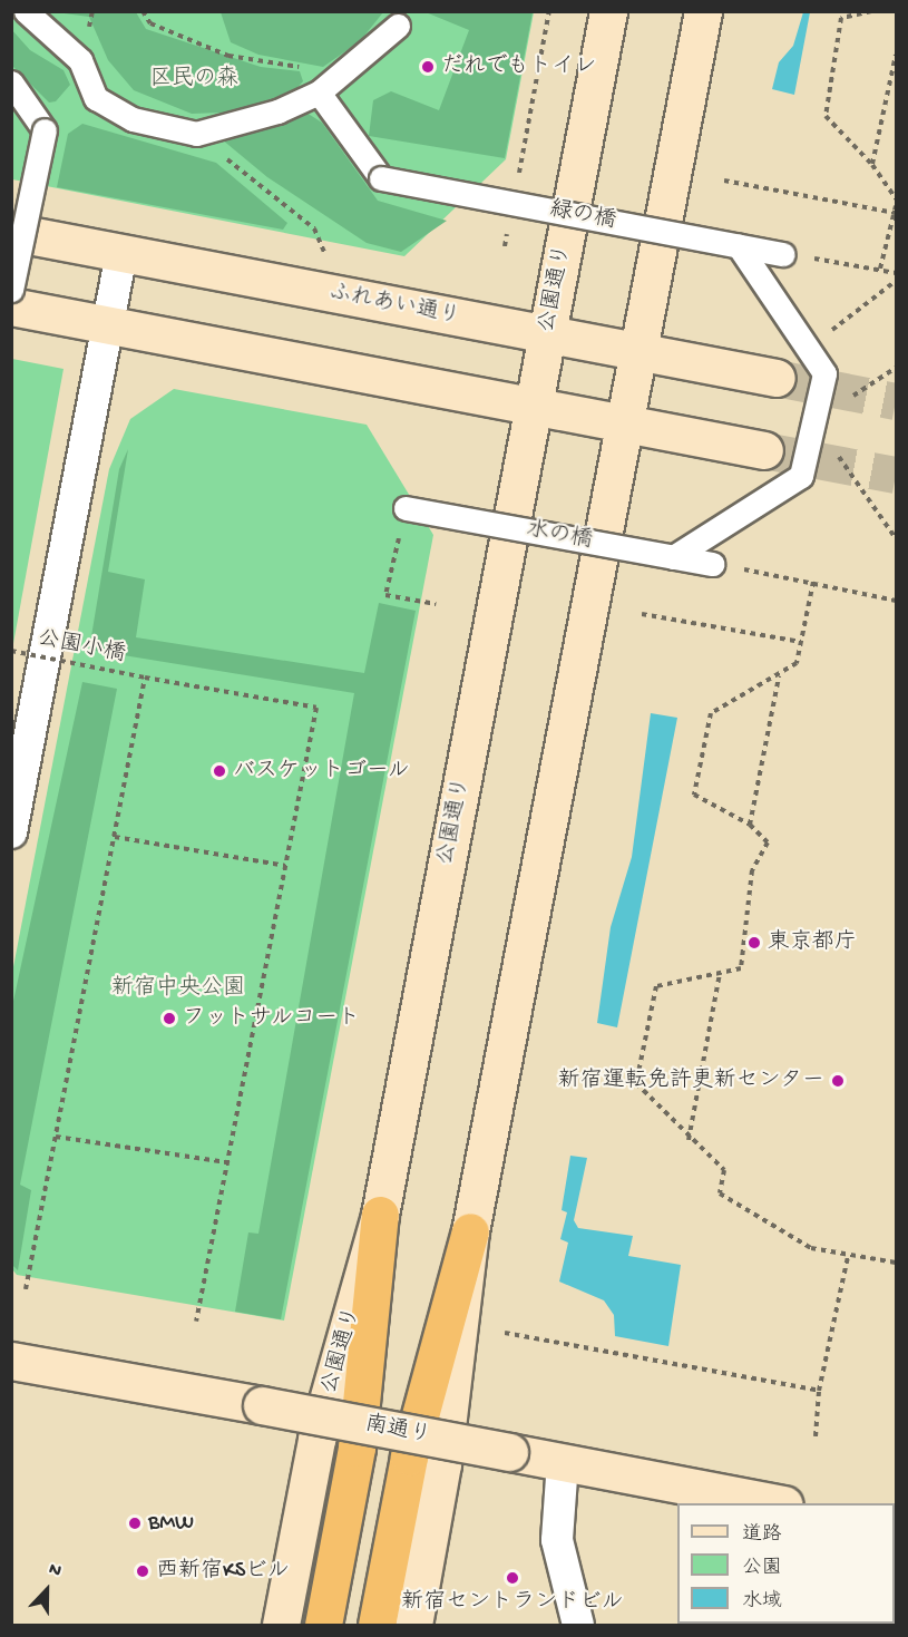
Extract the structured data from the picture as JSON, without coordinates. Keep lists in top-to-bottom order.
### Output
{
  "streets": {
    "main road": ["公園通り", "ふれあい通り", "南通り"],
    "street": ["緑の橋", "水の橋"],
    "path": ["公園小橋"]
  },
  "crossings": [
    ["公園通り", "ふれあい通り"]
  ],
  "parks": ["区民の森", "新宿中央公園"],
  "places": [
    "だれでもトイレ",
    "バスケットゴール",
    "東京都庁",
    "フットサルコート",
    "新宿運転免許更新センター",
    "BMW",
    "西新宿KSビル",
    "新宿セントランドビル"
  ],
  "legend": ["道路", "公園", "水域"],
  "north": "top"
}
